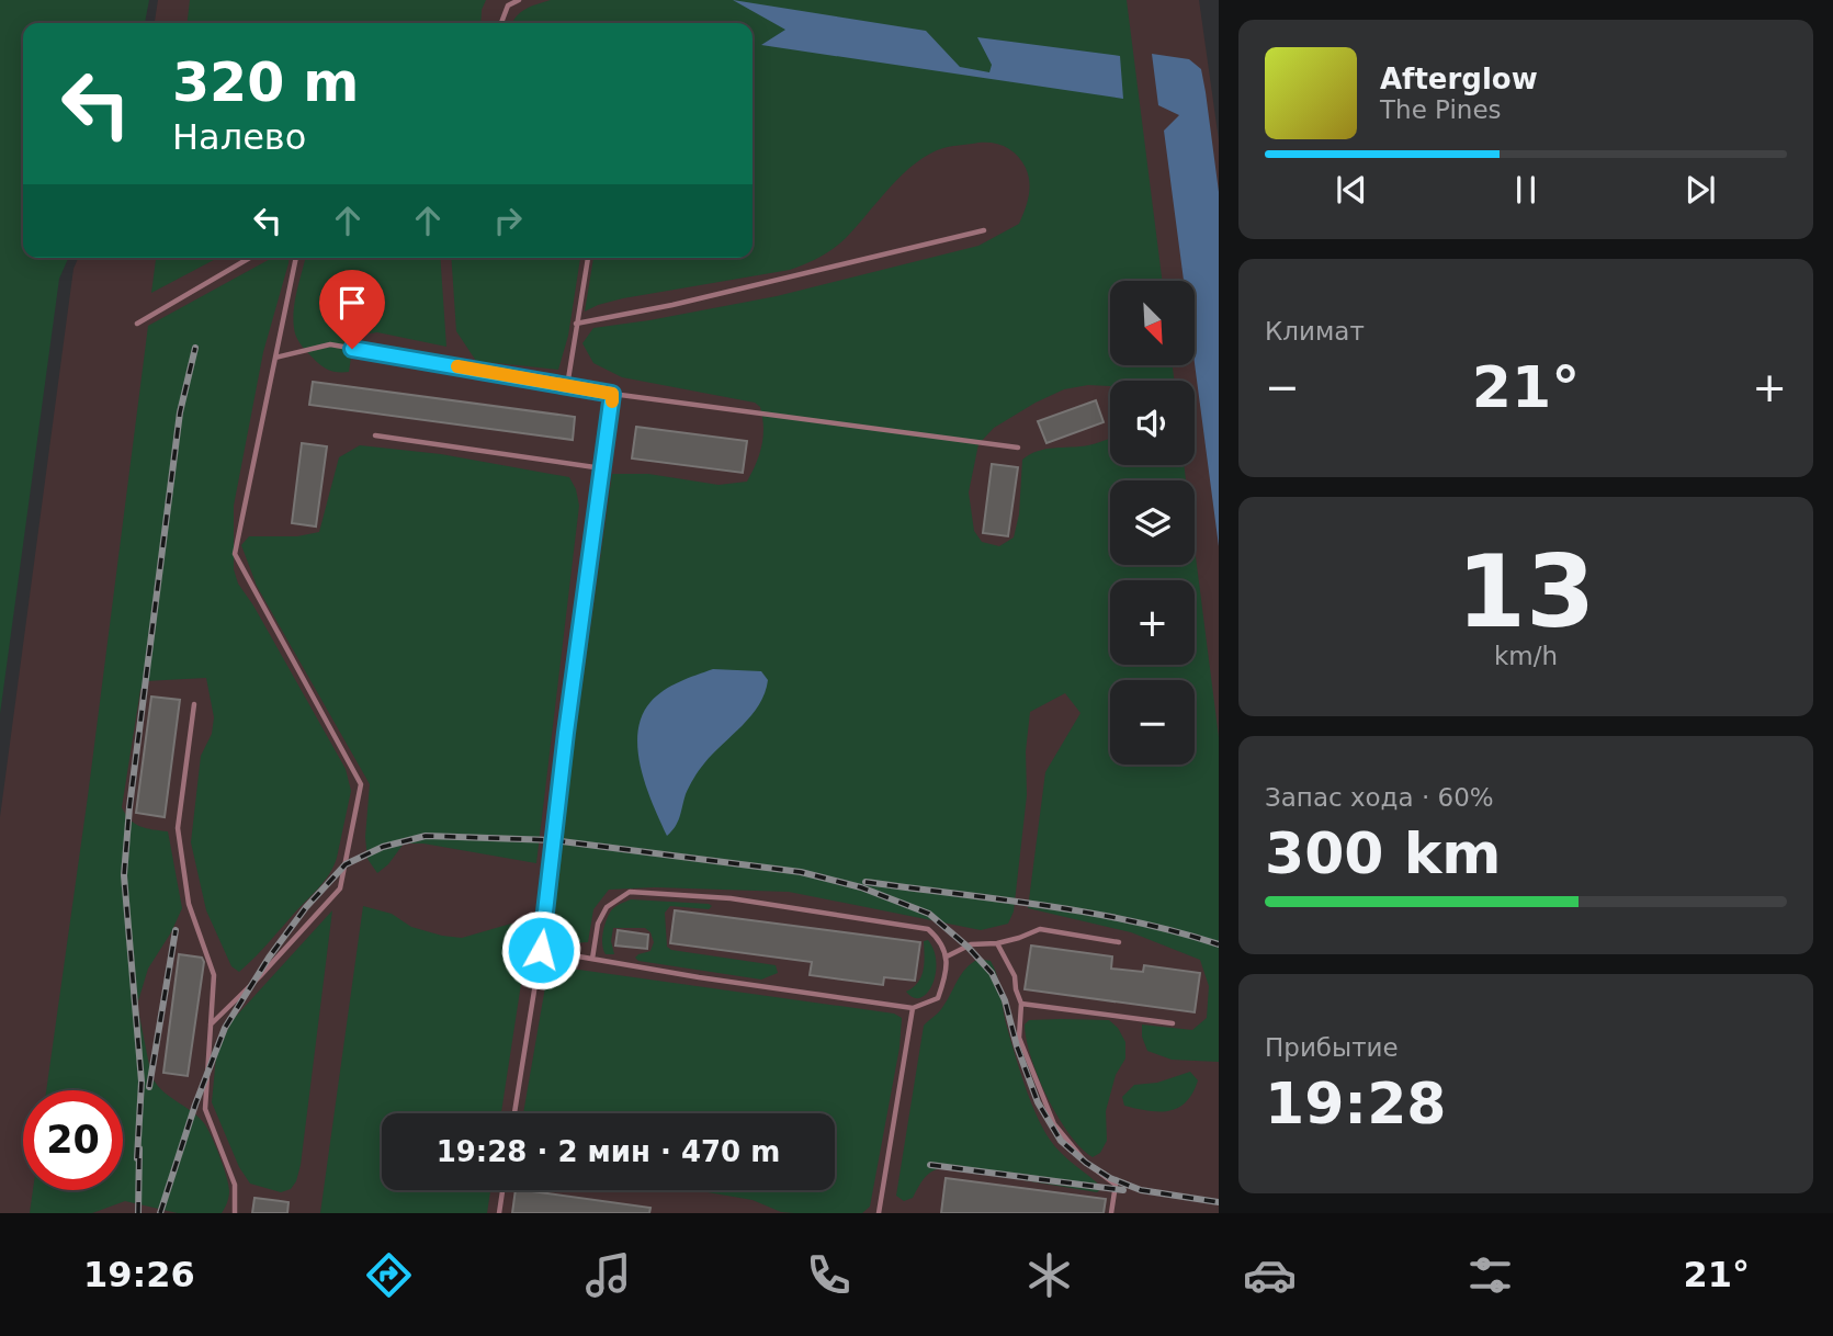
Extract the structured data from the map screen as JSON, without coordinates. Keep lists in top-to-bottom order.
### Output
{
  "north": "bottom right",
  "page": {
    "turn": ["320 m", "Налево"],
    "song": ["Afterglow", "The Pines"],
    "tile": [
      "Климат",
      ["13", "km/h"],
      ["Запас хода · 60%", "300 km"],
      ["Прибытие", "19:28"]
    ],
    "map_buttons": ["+", "−"],
    "heat": ["−", "21°", "+"],
    "limit": "20",
    "trip": "19:28 · 2 мин · 470 m",
    "tabs": ["19:26", "21°"]
  }
}
